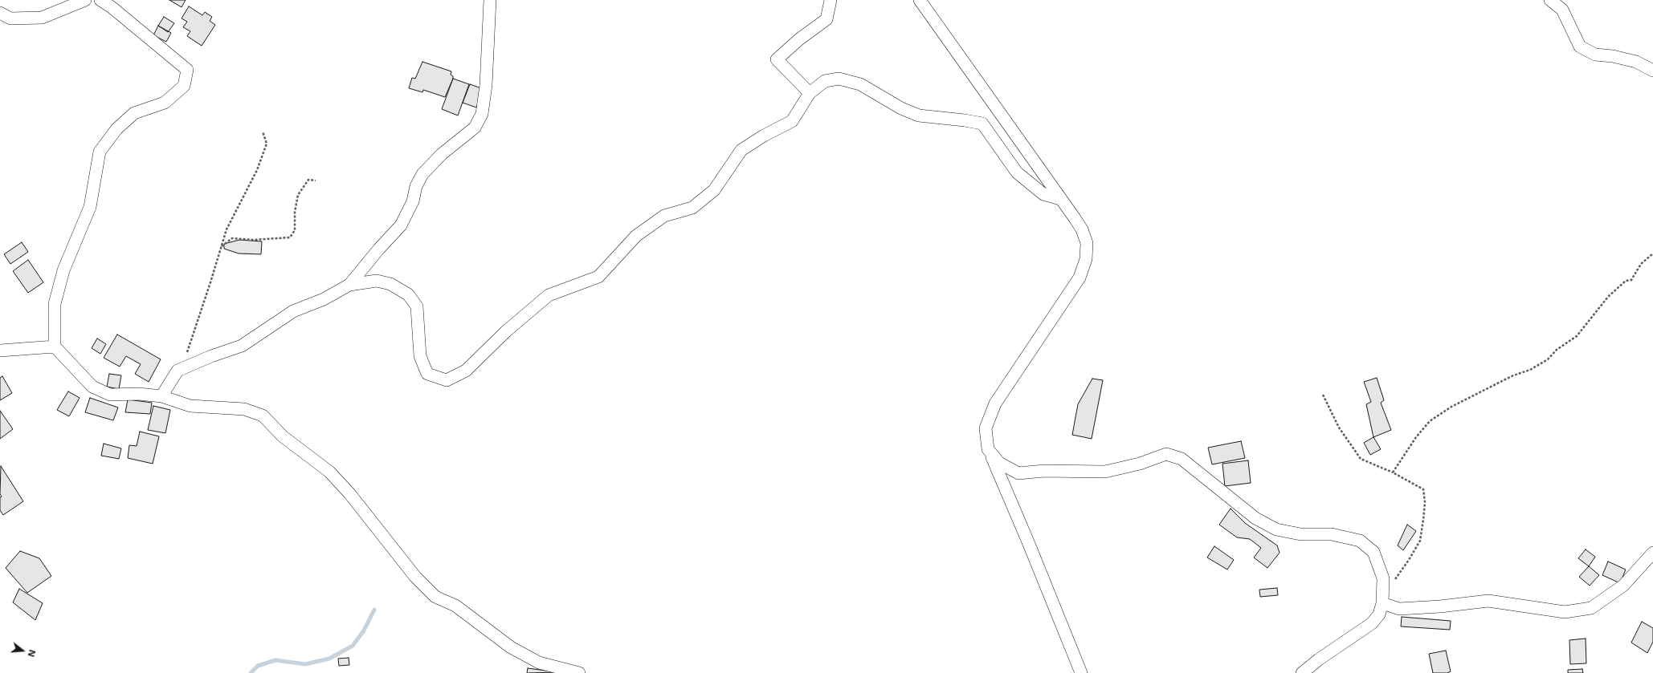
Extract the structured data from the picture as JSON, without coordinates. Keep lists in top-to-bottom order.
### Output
{
  "north": "right"
}
